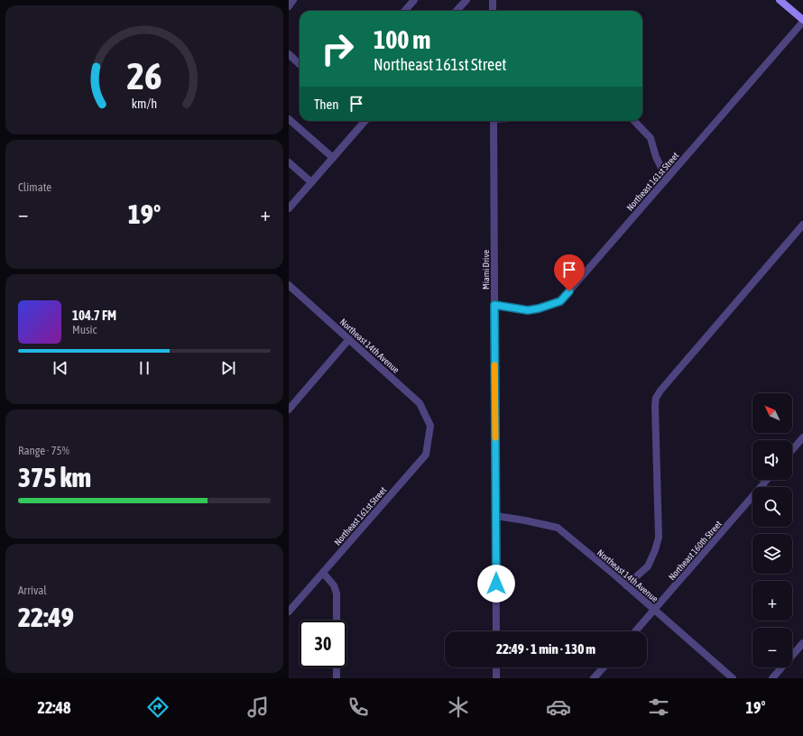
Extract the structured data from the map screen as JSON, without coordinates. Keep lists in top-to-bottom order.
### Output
{
  "streets": {
    "street": [
      "Northeast 161st Street",
      "Miami Drive",
      "Northeast 14th Avenue",
      "Northeast 160th Street"
    ]
  },
  "crossings": [
    ["Northeast 161st Street", "Miami Drive"],
    ["Northeast 161st Street", "Northeast 14th Avenue"],
    ["Miami Drive", "Northeast 14th Avenue"],
    ["Northeast 14th Avenue", "Northeast 160th Street"]
  ],
  "north": "top left",
  "page": {
    "turn": ["100 m", "Northeast 161st Street"],
    "then": "Then",
    "tile": [
      "Climate",
      ["Range · 75%", "375 km"],
      ["Arrival", "22:49"]
    ],
    "heat": ["−", "19°", "+"],
    "song": ["104.7 FM", "Music"],
    "map_buttons": ["+", "−"],
    "limit": "30",
    "trip": "22:49 · 1 min · 130 m",
    "tabs": ["22:48", "19°"],
    "gauge": ["26", "km/h"]
  }
}
